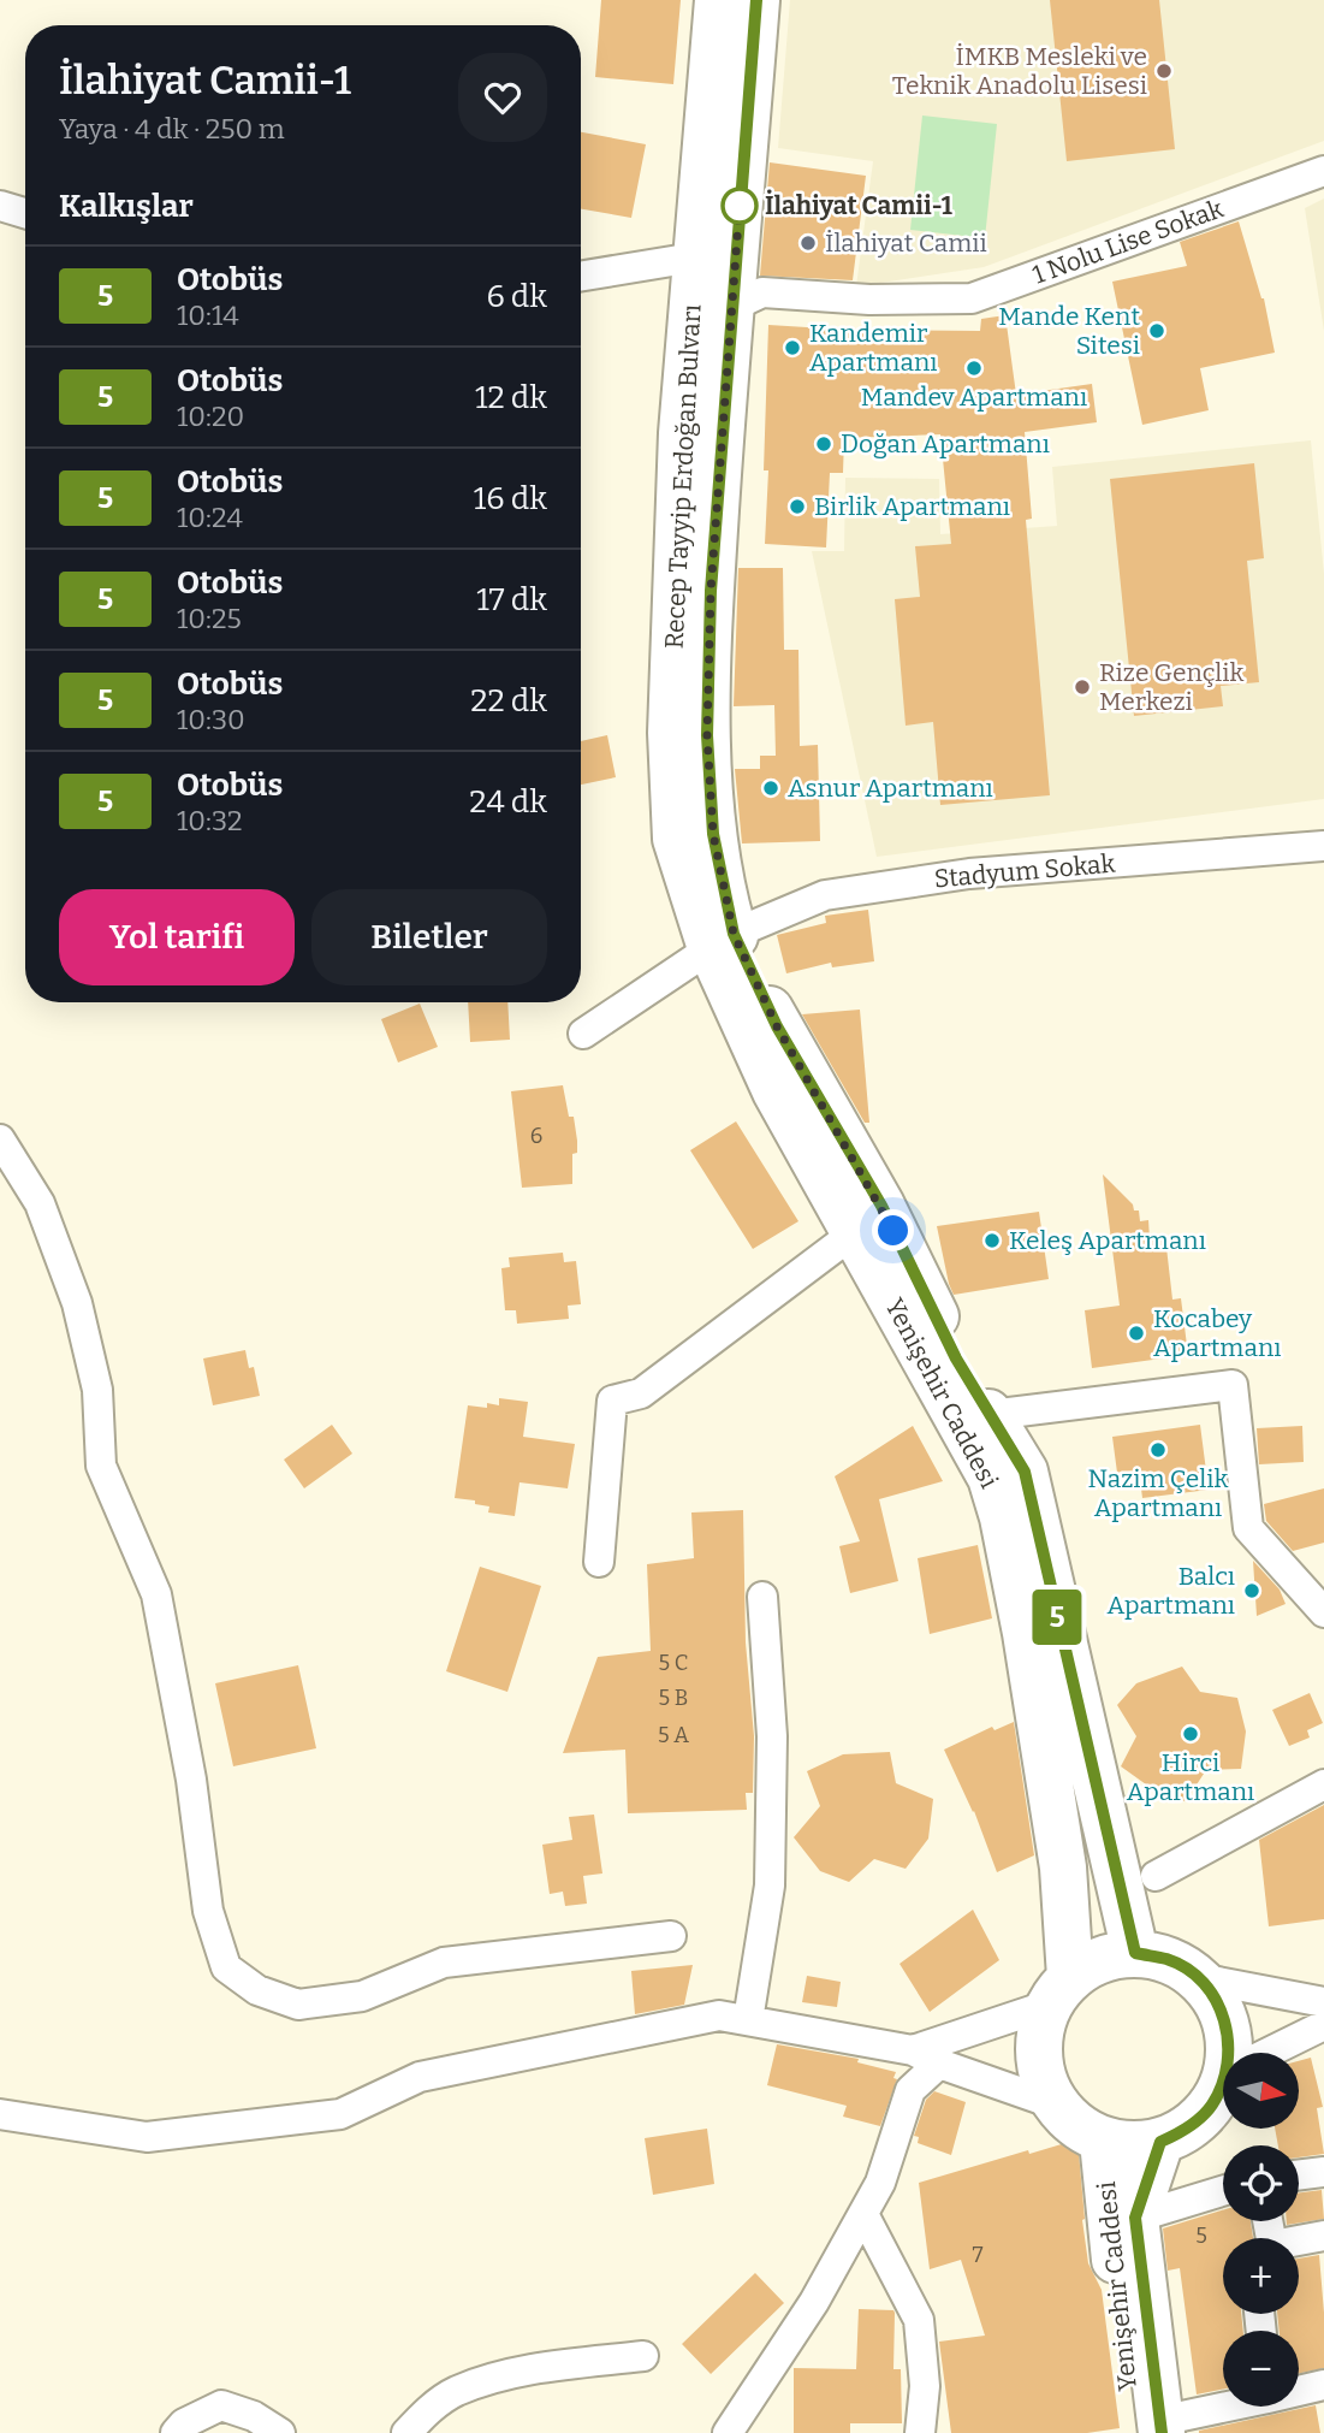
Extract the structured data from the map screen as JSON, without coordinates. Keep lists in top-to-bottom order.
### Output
{
  "streets": {
    "main road": ["Recep Tayyip Erdoğan Bulvarı", "Yenişehir Caddesi"],
    "street": ["1 Nolu Lise Sokak", "Stadyum Sokak"]
  },
  "crossings": [
    ["1 Nolu Lise Sokak", "Recep Tayyip Erdoğan Bulvarı"],
    ["Recep Tayyip Erdoğan Bulvarı", "Stadyum Sokak"],
    ["Recep Tayyip Erdoğan Bulvarı", "Yenişehir Caddesi"],
    ["Stadyum Sokak", "Yenişehir Caddesi"]
  ],
  "places": [
    "İMKB Mesleki ve Teknik Anadolu Lisesi",
    "İlahiyat Camii-1",
    "İlahiyat Camii",
    "Mande Kent Sitesi",
    "Kandemir Apartmanı",
    "Mandev Apartmanı",
    "Doğan Apartmanı",
    "Birlik Apartmanı",
    "Rize Gençlik Merkezi",
    "Asnur Apartmanı",
    "Keleş Apartmanı",
    "Kocabey Apartmanı",
    "Nazim Çelik Apartmanı",
    "Balcı Apartmanı",
    "Hirci Apartmanı"
  ],
  "lines": ["bus line 5"],
  "house_numbers": [
    "6",
    "5 C",
    "5 B",
    "5 A",
    "5",
    "7"
  ],
  "north": "right",
  "page": {
    "on_map": "5",
    "heading": [
      ["İlahiyat Camii-1", "Yaya · 4 dk · 250 m"],
      "Kalkışlar"
    ],
    "list": [
      {
        "mark": "5",
        "name": "Otobüs",
        "note": "10:14",
        "value": "6 dk"
      },
      {
        "mark": "5",
        "name": "Otobüs",
        "note": "10:20",
        "value": "12 dk"
      },
      {
        "mark": "5",
        "name": "Otobüs",
        "note": "10:24",
        "value": "16 dk"
      },
      {
        "mark": "5",
        "name": "Otobüs",
        "note": "10:25",
        "value": "17 dk"
      },
      {
        "mark": "5",
        "name": "Otobüs",
        "note": "10:30",
        "value": "22 dk"
      },
      {
        "mark": "5",
        "name": "Otobüs",
        "note": "10:32",
        "value": "24 dk"
      }
    ],
    "buttons": ["Yol tarifi", "Biletler"],
    "map_buttons": ["+", "−"]
  }
}
